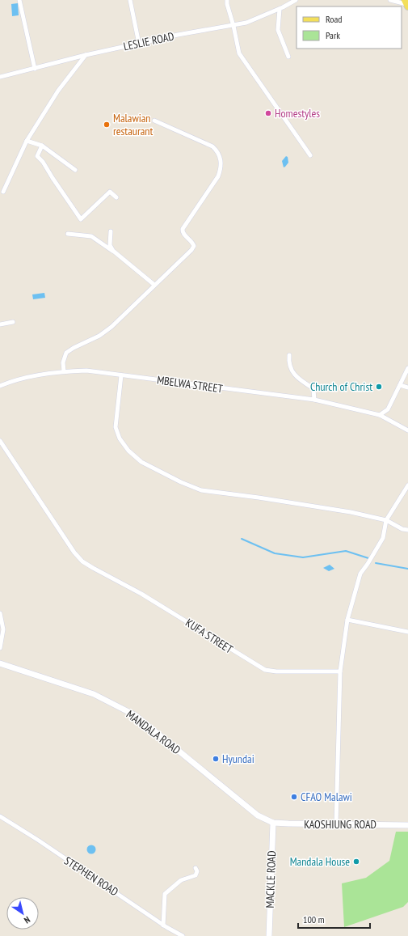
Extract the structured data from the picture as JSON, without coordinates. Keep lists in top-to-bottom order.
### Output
{
  "streets": {
    "street": [
      "LESLIE ROAD",
      "MBELWA STREET",
      "KUFA STREET",
      "MANDALA ROAD",
      "KAOSHIUNG ROAD",
      "STEPHEN ROAD",
      "MACKLE ROAD"
    ]
  },
  "crossings": [
    ["MANDALA ROAD", "KAOSHIUNG ROAD"],
    ["MANDALA ROAD", "MACKLE ROAD"],
    ["KAOSHIUNG ROAD", "MACKLE ROAD"]
  ],
  "places": [
    "Homestyles",
    "Malawian restaurant",
    "Church of Christ",
    "Hyundai",
    "CFAO Malawi",
    "Mandala House"
  ],
  "legend": ["Road", "Park"],
  "scale_bar": "100 m",
  "north": "bottom right"
}
